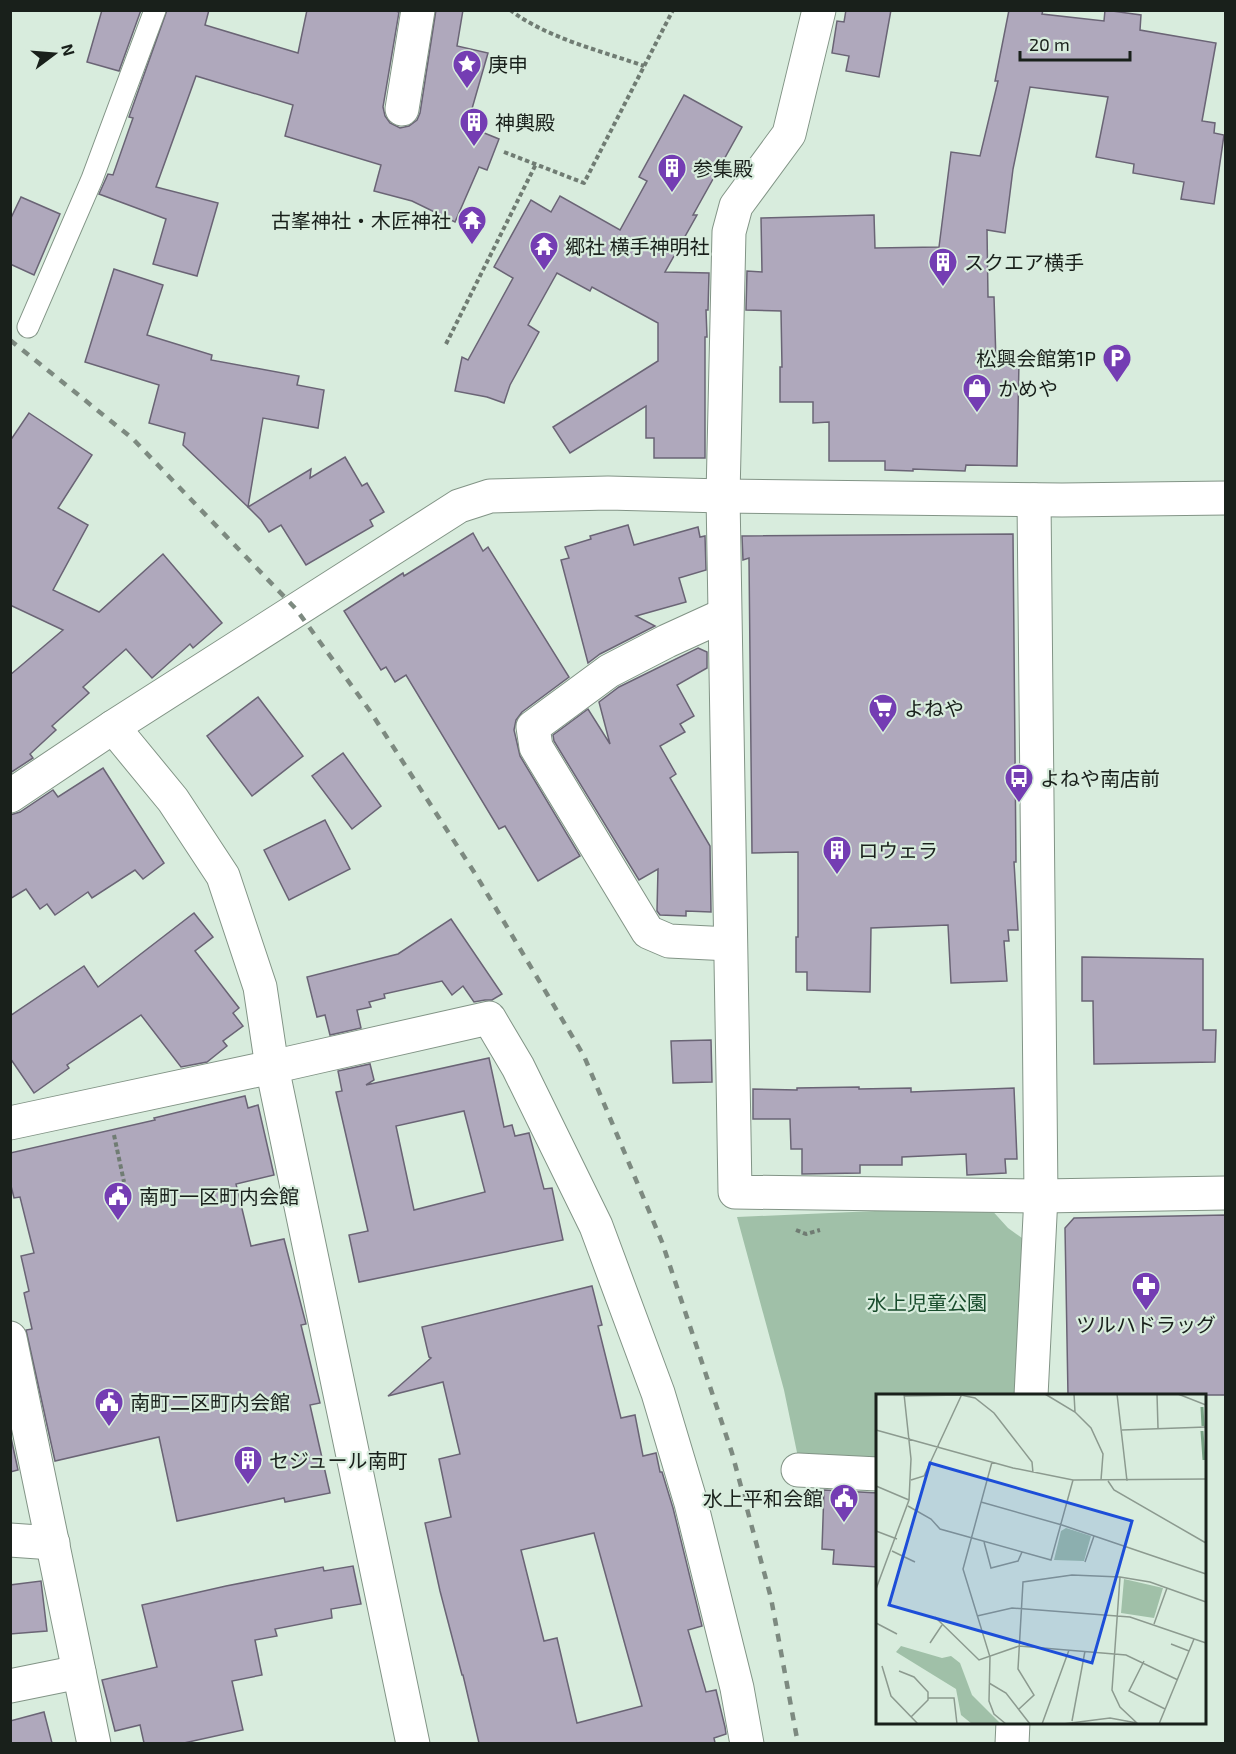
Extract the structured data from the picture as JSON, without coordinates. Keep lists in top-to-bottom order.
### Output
{
  "parks": ["水上児童公園"],
  "places": {
    "place": ["庚申"],
    "building": [
      "神輿殿",
      "参集殿",
      "スクエア横手",
      "ロウェラ",
      "セジュール南町"
    ],
    "temple": ["古峯神社・木匠神社", "郷社 横手神明社"],
    "parking": ["松興会館第1P"],
    "shop": ["かめや"],
    "supermarket": ["よねや"],
    "bus stop": ["よねや南店前"],
    "public building": ["南町一区町内会館", "南町二区町内会館", "水上平和会館"],
    "pharmacy": ["ツルハドラッグ"]
  },
  "scale_bar": "20 m",
  "north": "right"
}
